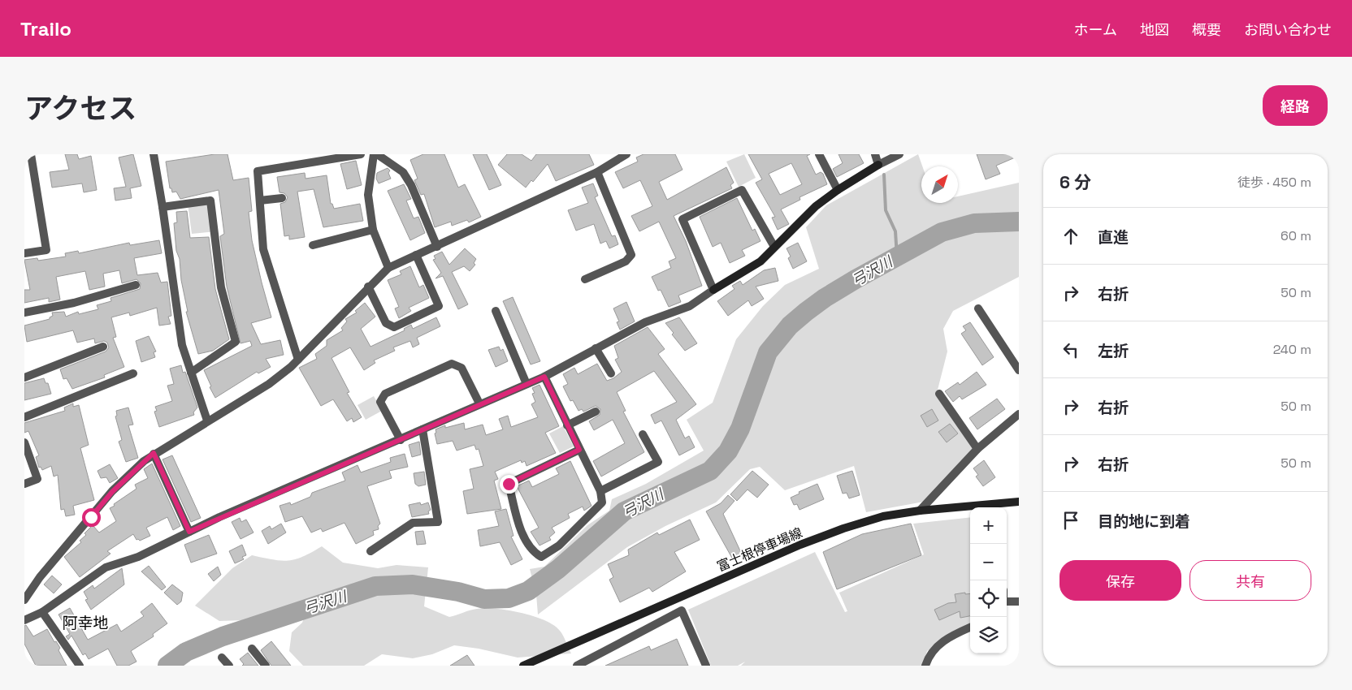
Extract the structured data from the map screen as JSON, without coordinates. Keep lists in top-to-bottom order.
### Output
{
  "streets": {
    "main road": ["富士根停車場線"]
  },
  "districts": ["阿幸地"],
  "water": ["弓沢川"],
  "north": "top right",
  "page": {
    "header": "Trailo",
    "nav": [
      "ホーム",
      "地図",
      "概要",
      "お問い合わせ"
    ],
    "title": "アクセス",
    "buttons": [
      "経路",
      ["保存", "共有"]
    ],
    "heading": ["6 分", "徒歩 · 450 m"],
    "list": [
      ["直進", "60 m"],
      ["右折", "50 m"],
      ["左折", "240 m"],
      ["右折", "50 m"],
      ["右折", "50 m"],
      "目的地に到着"
    ],
    "map_buttons": ["+", "−"]
  }
}
